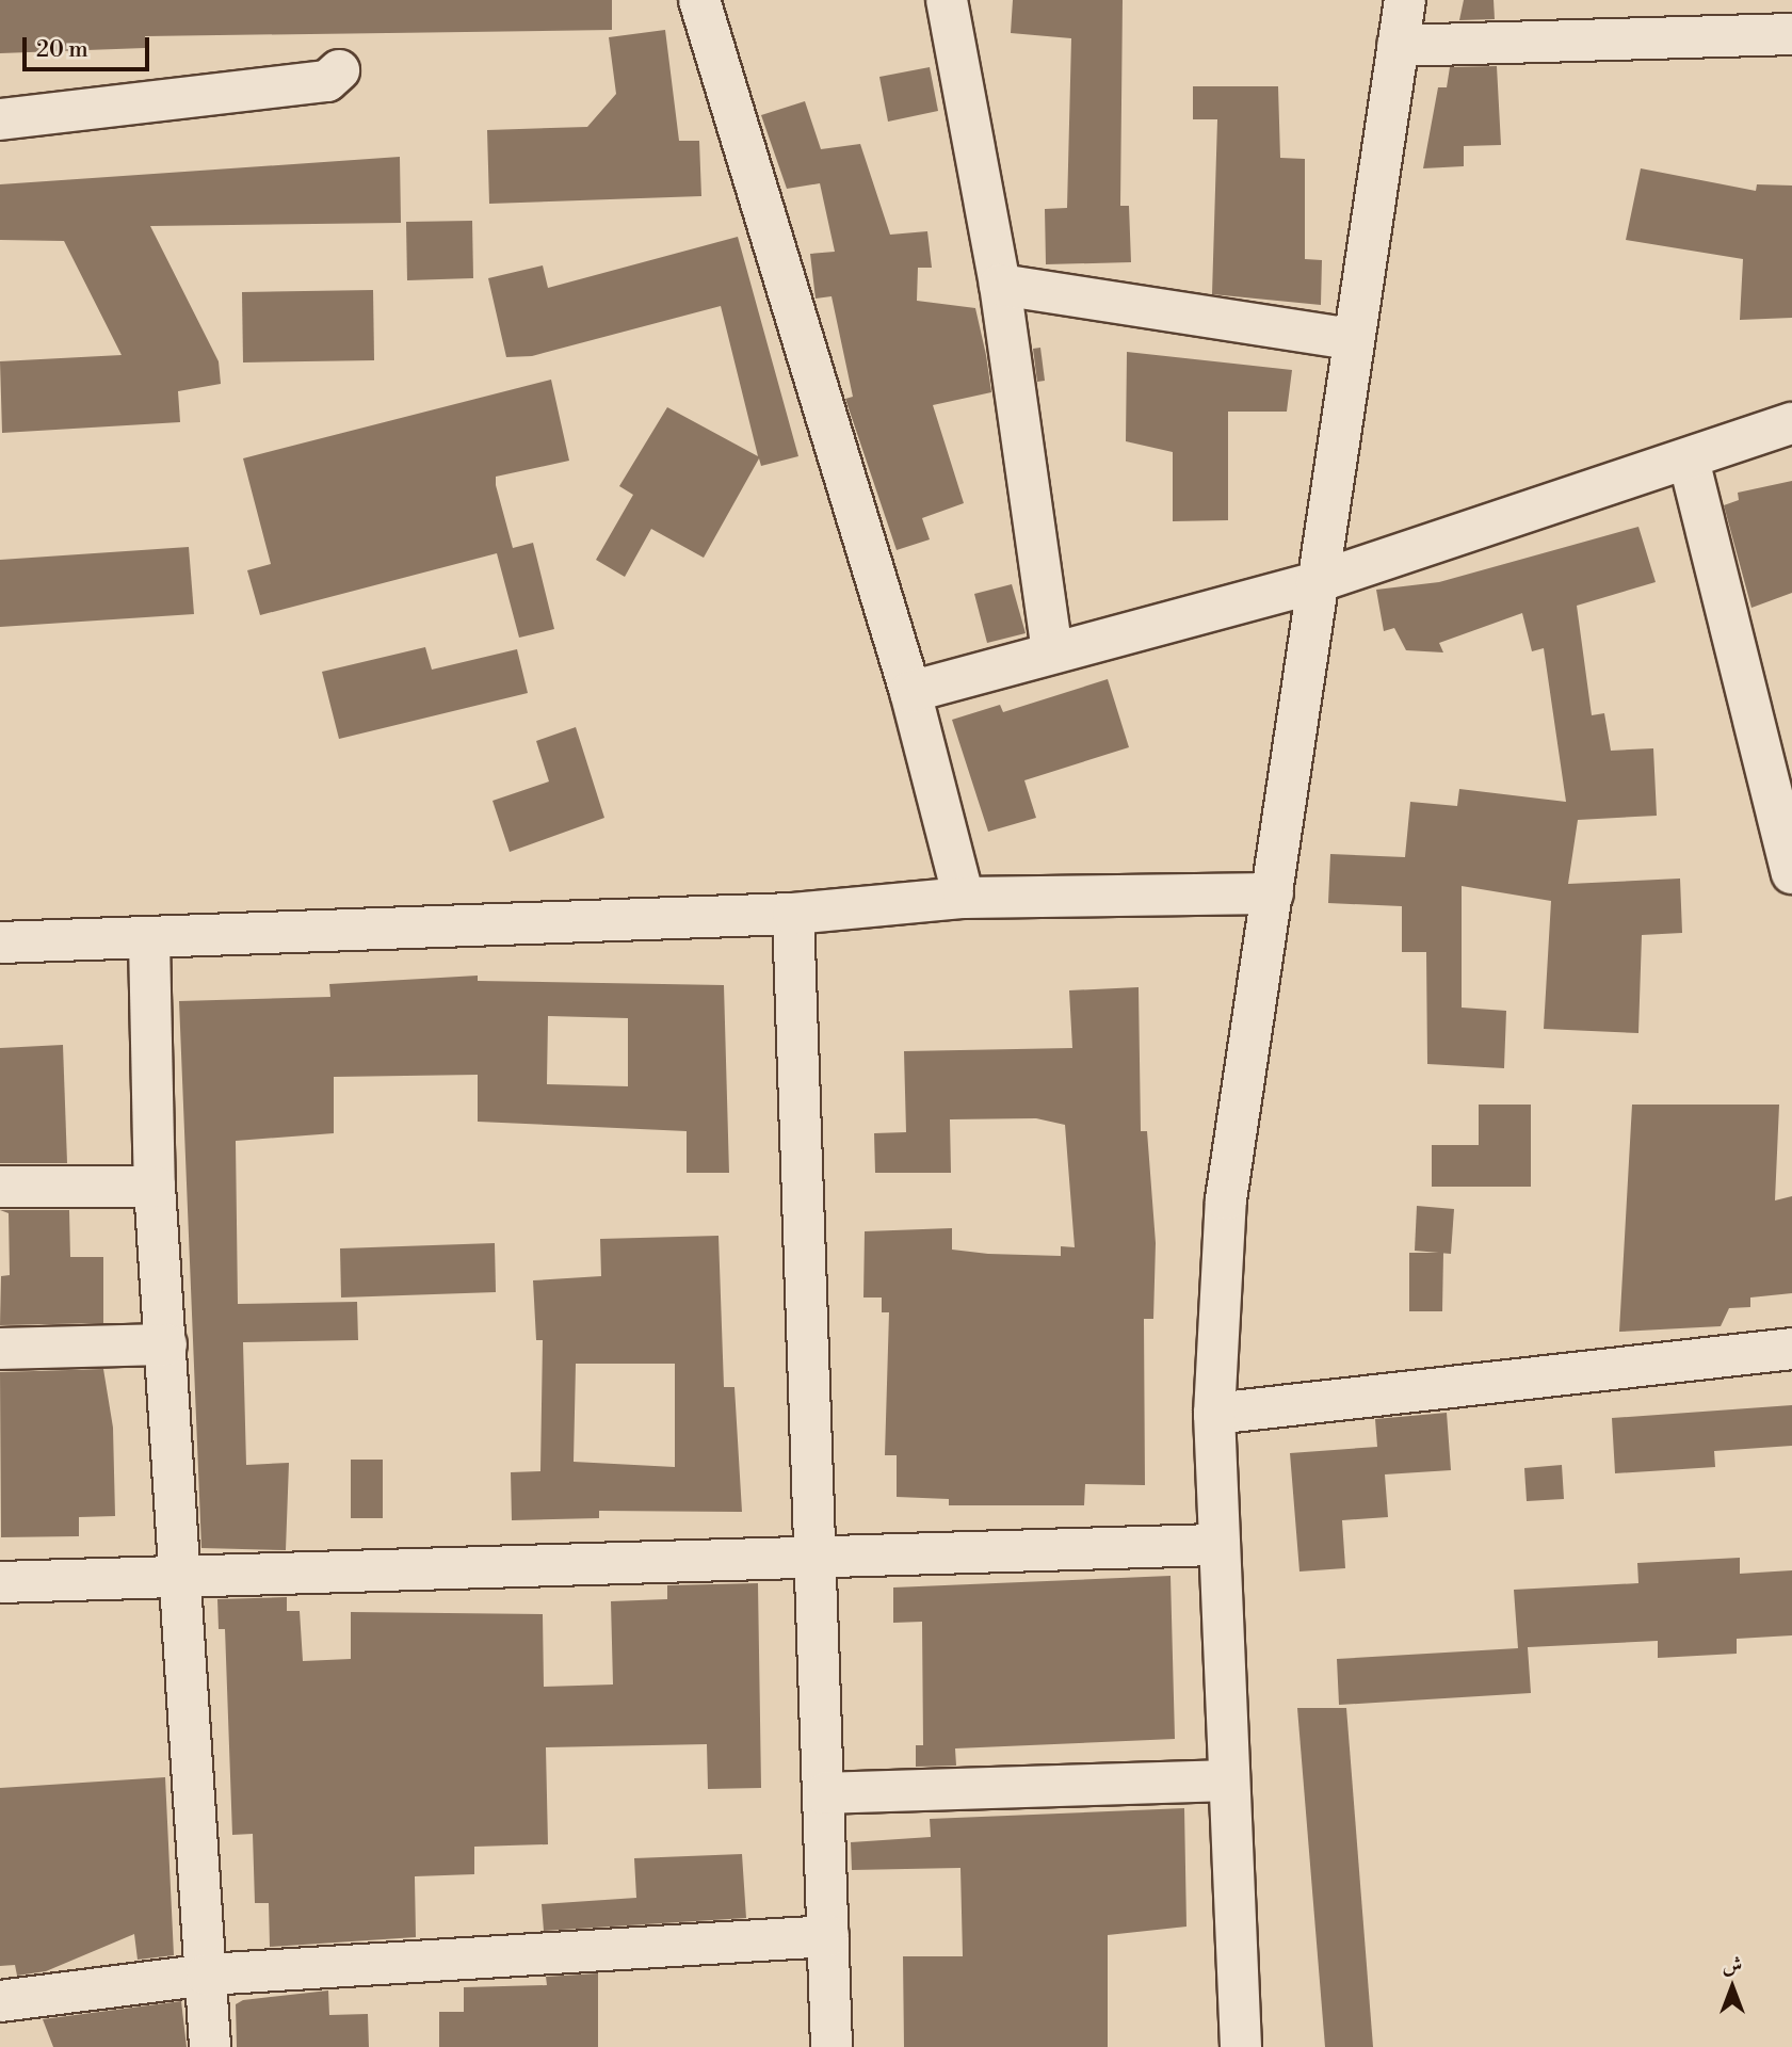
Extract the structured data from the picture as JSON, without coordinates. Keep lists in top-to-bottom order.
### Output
{
  "scale_bar": "20 m",
  "north": "top"
}
